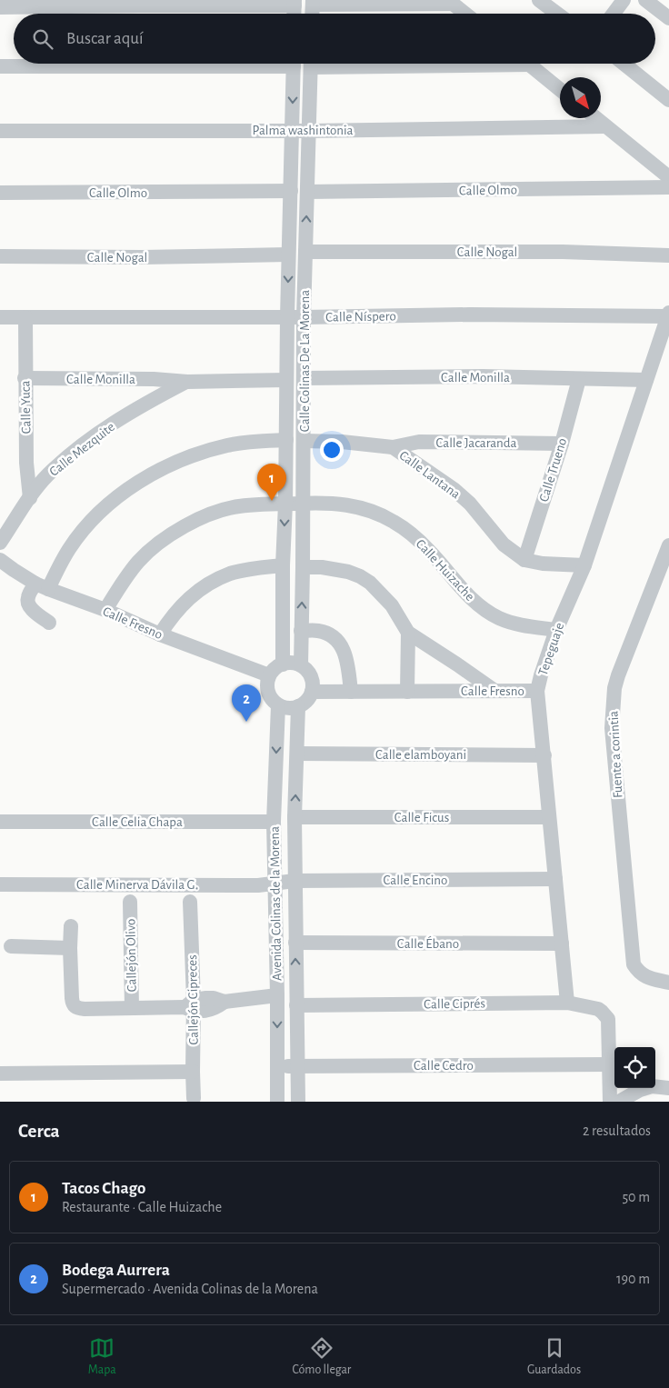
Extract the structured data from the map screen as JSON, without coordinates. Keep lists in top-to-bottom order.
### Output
{
  "streets": {
    "street": [
      "Palma washintonia",
      "Calle Olmo",
      "Calle Nogal",
      "Calle Níspero",
      "Calle Colinas De La Morena",
      "Calle Monilla",
      "Calle Yuca",
      "Calle Jacaranda",
      "Calle Mezquite",
      "Calle Trueno",
      "Calle Lantana",
      "Calle Huizache",
      "Calle Fresno",
      "Tepeguaje",
      "Calle elamboyani",
      "Fuente a corintia",
      "Calle Ficus",
      "Calle Celia Chapa",
      "Calle Encino",
      "Calle Minerva Dávila G.",
      "Avenida Colinas de la Morena",
      "Calle Ébano",
      "Callejón Olivo",
      "Callejón Cipreces",
      "Calle Ciprés",
      "Calle Cedro"
    ]
  },
  "crossings": [
    ["Palma washintonia", "Calle Colinas De La Morena"],
    ["Calle Olmo", "Calle Colinas De La Morena"],
    ["Calle Nogal", "Calle Colinas De La Morena"],
    ["Calle Níspero", "Calle Colinas De La Morena"],
    ["Calle Níspero", "Calle Yuca"],
    ["Calle Níspero", "Tepeguaje"],
    ["Calle Colinas De La Morena", "Calle Monilla"],
    ["Calle Colinas De La Morena", "Calle Lantana"],
    ["Calle Colinas De La Morena", "Calle Huizache"],
    ["Calle Colinas De La Morena", "Calle Fresno"],
    ["Calle Colinas De La Morena", "Avenida Colinas de la Morena"],
    ["Calle Monilla", "Calle Yuca"],
    ["Calle Monilla", "Calle Mezquite"],
    ["Calle Monilla", "Calle Trueno"],
    ["Calle Monilla", "Tepeguaje"],
    ["Calle Yuca", "Calle Mezquite"],
    ["Calle Jacaranda", "Calle Trueno"],
    ["Calle Jacaranda", "Calle Lantana"],
    ["Calle Trueno", "Calle Lantana"],
    ["Calle Lantana", "Tepeguaje"],
    ["Calle Huizache", "Calle Fresno"],
    ["Calle Huizache", "Tepeguaje"],
    ["Calle Fresno", "Tepeguaje"],
    ["Calle Fresno", "Avenida Colinas de la Morena"],
    ["Tepeguaje", "Calle elamboyani"],
    ["Tepeguaje", "Calle Ficus"],
    ["Tepeguaje", "Calle Encino"],
    ["Tepeguaje", "Calle Ébano"],
    ["Tepeguaje", "Calle Ciprés"],
    ["Calle elamboyani", "Avenida Colinas de la Morena"],
    ["Calle Ficus", "Avenida Colinas de la Morena"],
    ["Calle Celia Chapa", "Avenida Colinas de la Morena"],
    ["Calle Encino", "Calle Minerva Dávila G."],
    ["Calle Encino", "Avenida Colinas de la Morena"],
    ["Calle Minerva Dávila G.", "Avenida Colinas de la Morena"],
    ["Avenida Colinas de la Morena", "Calle Ébano"],
    ["Avenida Colinas de la Morena", "Calle Ciprés"],
    ["Avenida Colinas de la Morena", "Calle Cedro"],
    ["Calle Ciprés", "Calle Cedro"]
  ],
  "north": "bottom right",
  "page": {
    "search": "Buscar aquí",
    "pins": ["1", "2"],
    "heading": ["Cerca", "2 resultados"],
    "list": [
      {
        "mark": "1",
        "name": "Tacos Chago",
        "note": "Restaurante · Calle Huizache",
        "value": "50 m"
      },
      {
        "mark": "2",
        "name": "Bodega Aurrera",
        "note": "Supermercado · Avenida Colinas de la Morena",
        "value": "190 m"
      }
    ],
    "nav": ["Mapa", "Cómo llegar", "Guardados"]
  }
}
